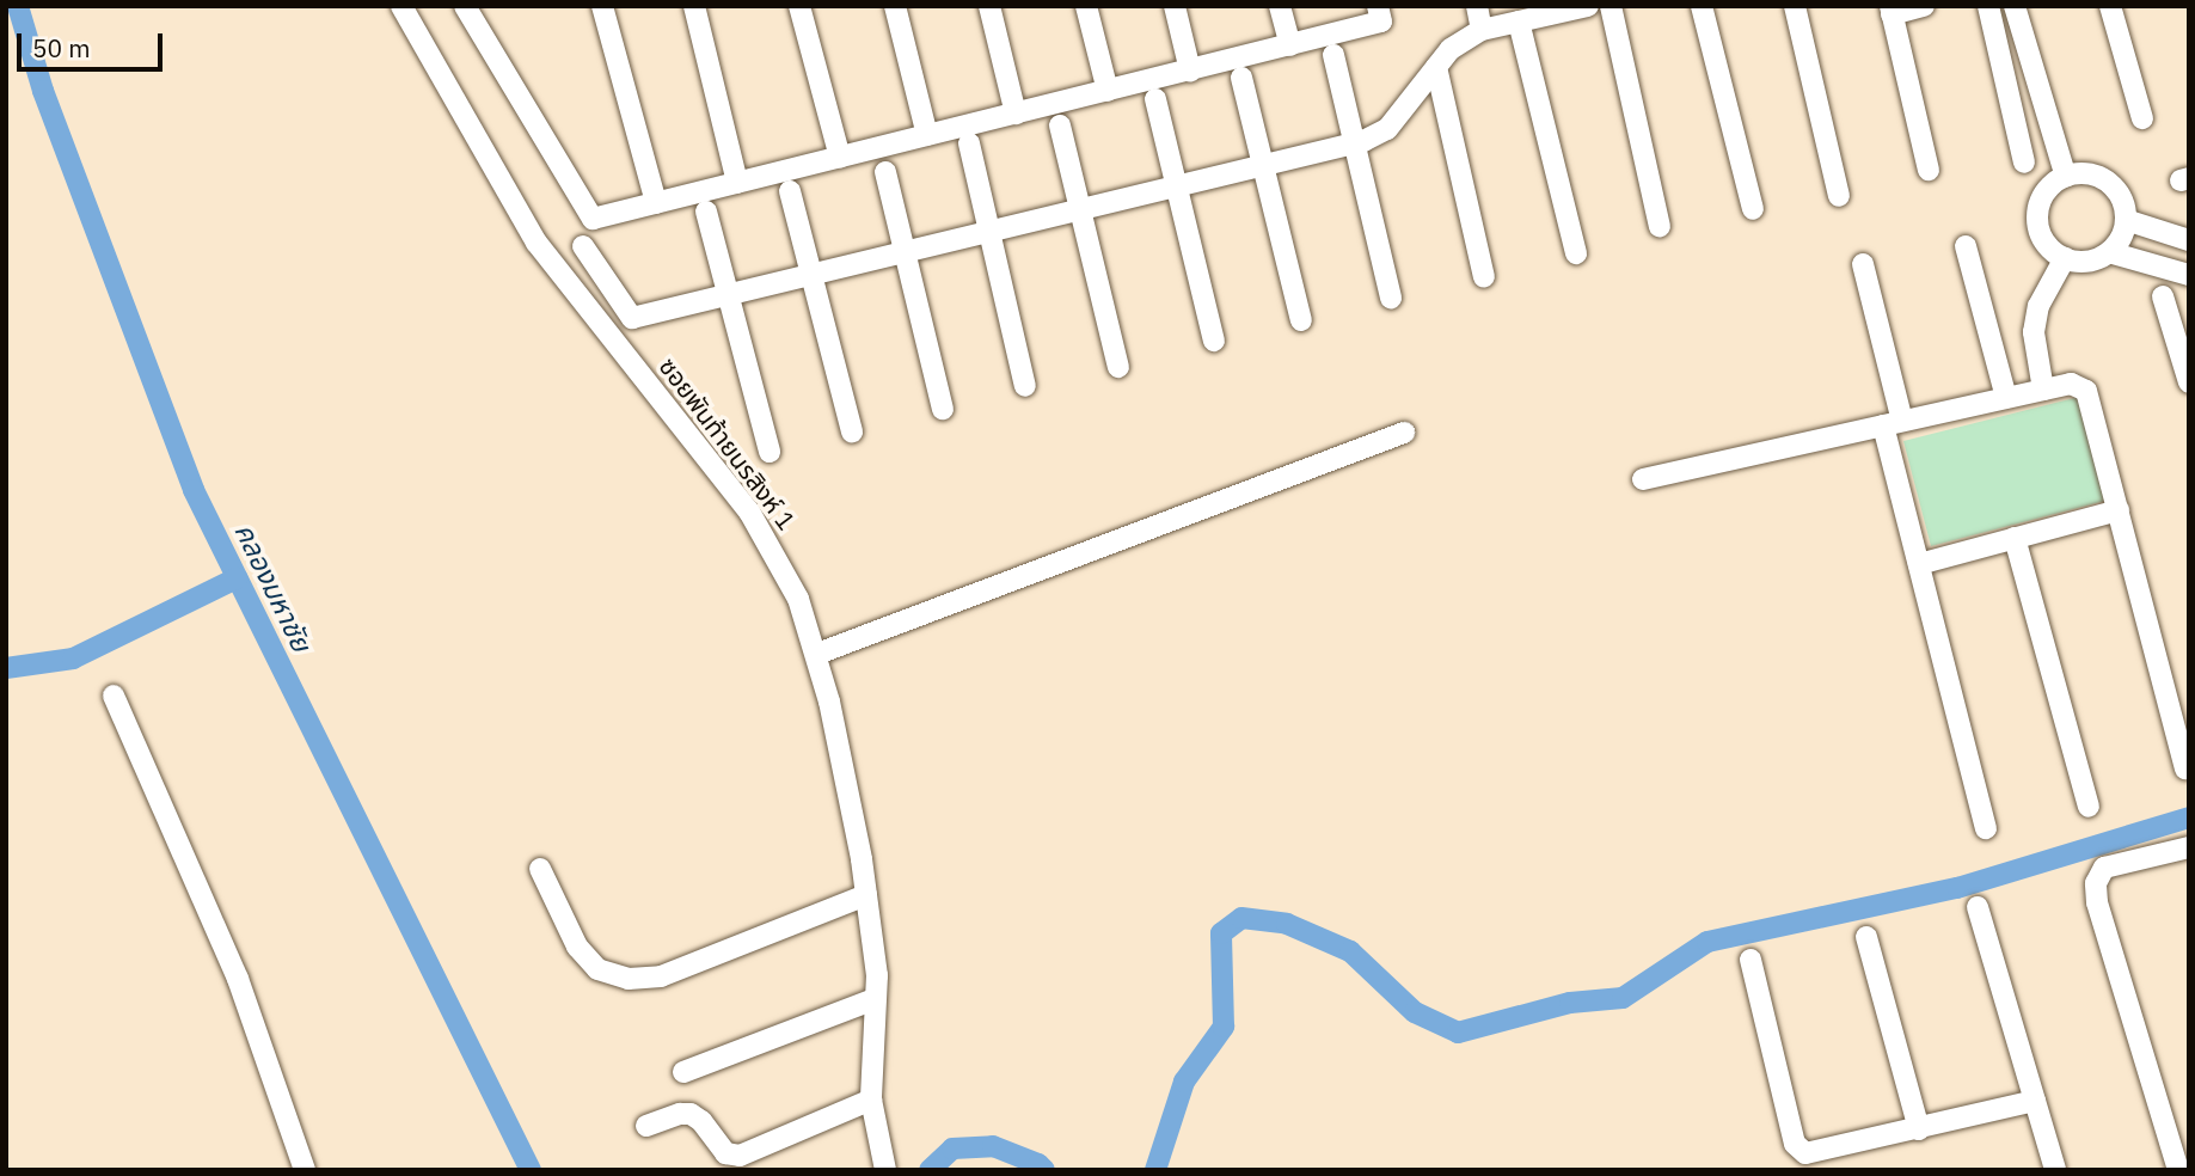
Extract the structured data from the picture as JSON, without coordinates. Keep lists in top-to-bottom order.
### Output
{
  "streets": {
    "street": ["ซอยพันท้ายนรสิงห์ 1"]
  },
  "water": ["คลองมหาชัย"],
  "scale_bar": "50 m"
}
